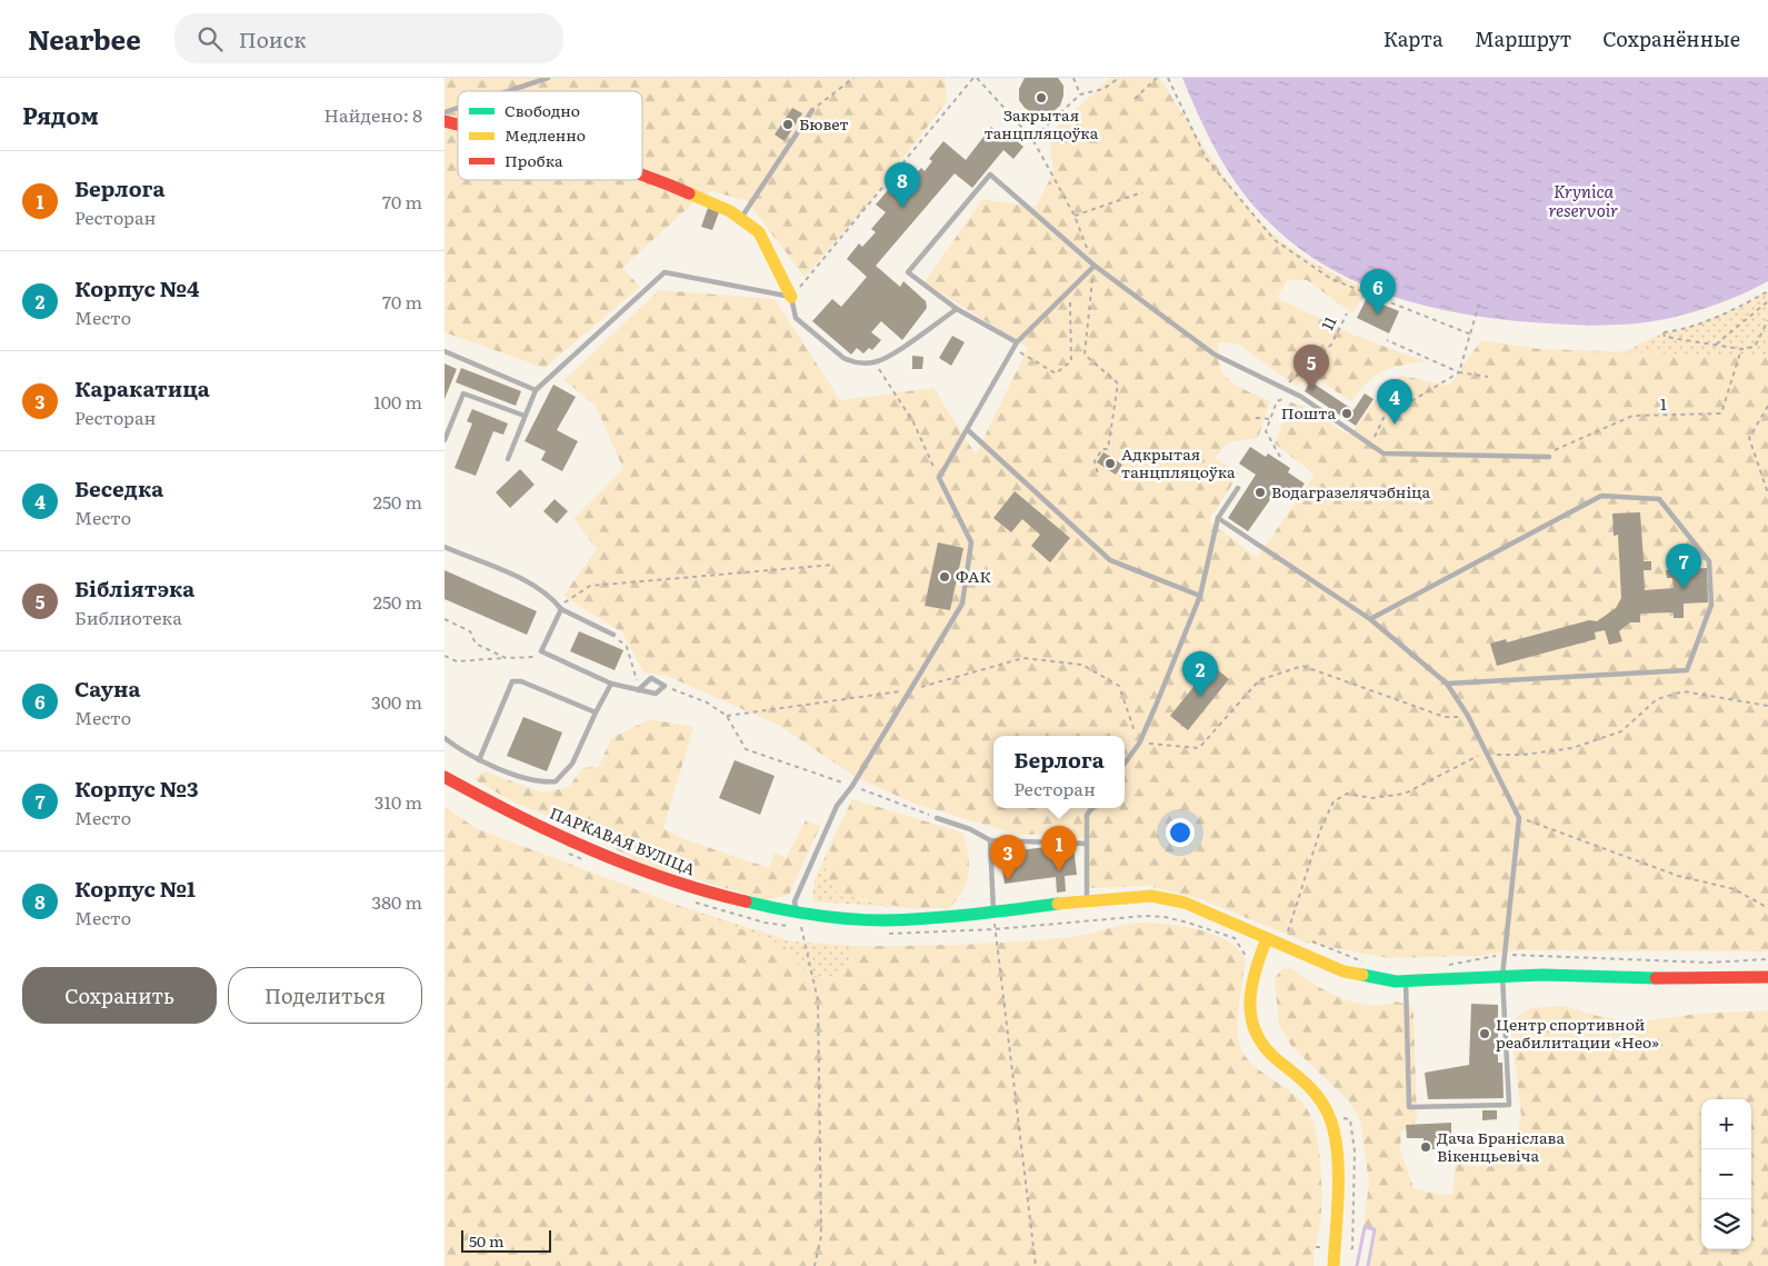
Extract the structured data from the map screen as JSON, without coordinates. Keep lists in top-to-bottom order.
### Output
{
  "streets": {
    "street": ["ПАРКАВАЯ ВУЛІЦА"],
    "path": ["11", "1"]
  },
  "water": ["Krynica reservoir"],
  "places": [
    "Закрытая танцпляцоўка",
    "Бювет",
    "Пошта",
    "Адкрытая танцпляцоўка",
    "Водагразелячэбніца",
    "ФАК",
    "Центр спортивной реабилитации «Нео»",
    "Дача Браніслава Вікенцьевіча"
  ],
  "legend": ["Свободно", "Медленно", "Пробка"],
  "scale_bar": "50 m",
  "page": {
    "header": "Nearbee",
    "search": "Поиск",
    "nav": ["Карта", "Маршрут", "Сохранённые"],
    "heading": ["Рядом", "Найдено: 8"],
    "list": [
      {
        "mark": "1",
        "name": "Берлога",
        "note": "Ресторан",
        "value": "70 m"
      },
      {
        "mark": "2",
        "name": "Корпус №4",
        "note": "Место",
        "value": "70 m"
      },
      {
        "mark": "3",
        "name": "Каракатица",
        "note": "Ресторан",
        "value": "100 m"
      },
      {
        "mark": "4",
        "name": "Беседка",
        "note": "Место",
        "value": "250 m"
      },
      {
        "mark": "5",
        "name": "Бібліятэка",
        "note": "Библиотека",
        "value": "250 m"
      },
      {
        "mark": "6",
        "name": "Сауна",
        "note": "Место",
        "value": "300 m"
      },
      {
        "mark": "7",
        "name": "Корпус №3",
        "note": "Место",
        "value": "310 m"
      },
      {
        "mark": "8",
        "name": "Корпус №1",
        "note": "Место",
        "value": "380 m"
      }
    ],
    "pins": [
      "8",
      "6",
      "5",
      "4",
      "7",
      "2",
      "1",
      "3"
    ],
    "popup": ["Берлога", "Ресторан"],
    "buttons": ["Сохранить", "Поделиться"],
    "map_buttons": ["+", "−"],
    "scale": "50 m"
  }
}
